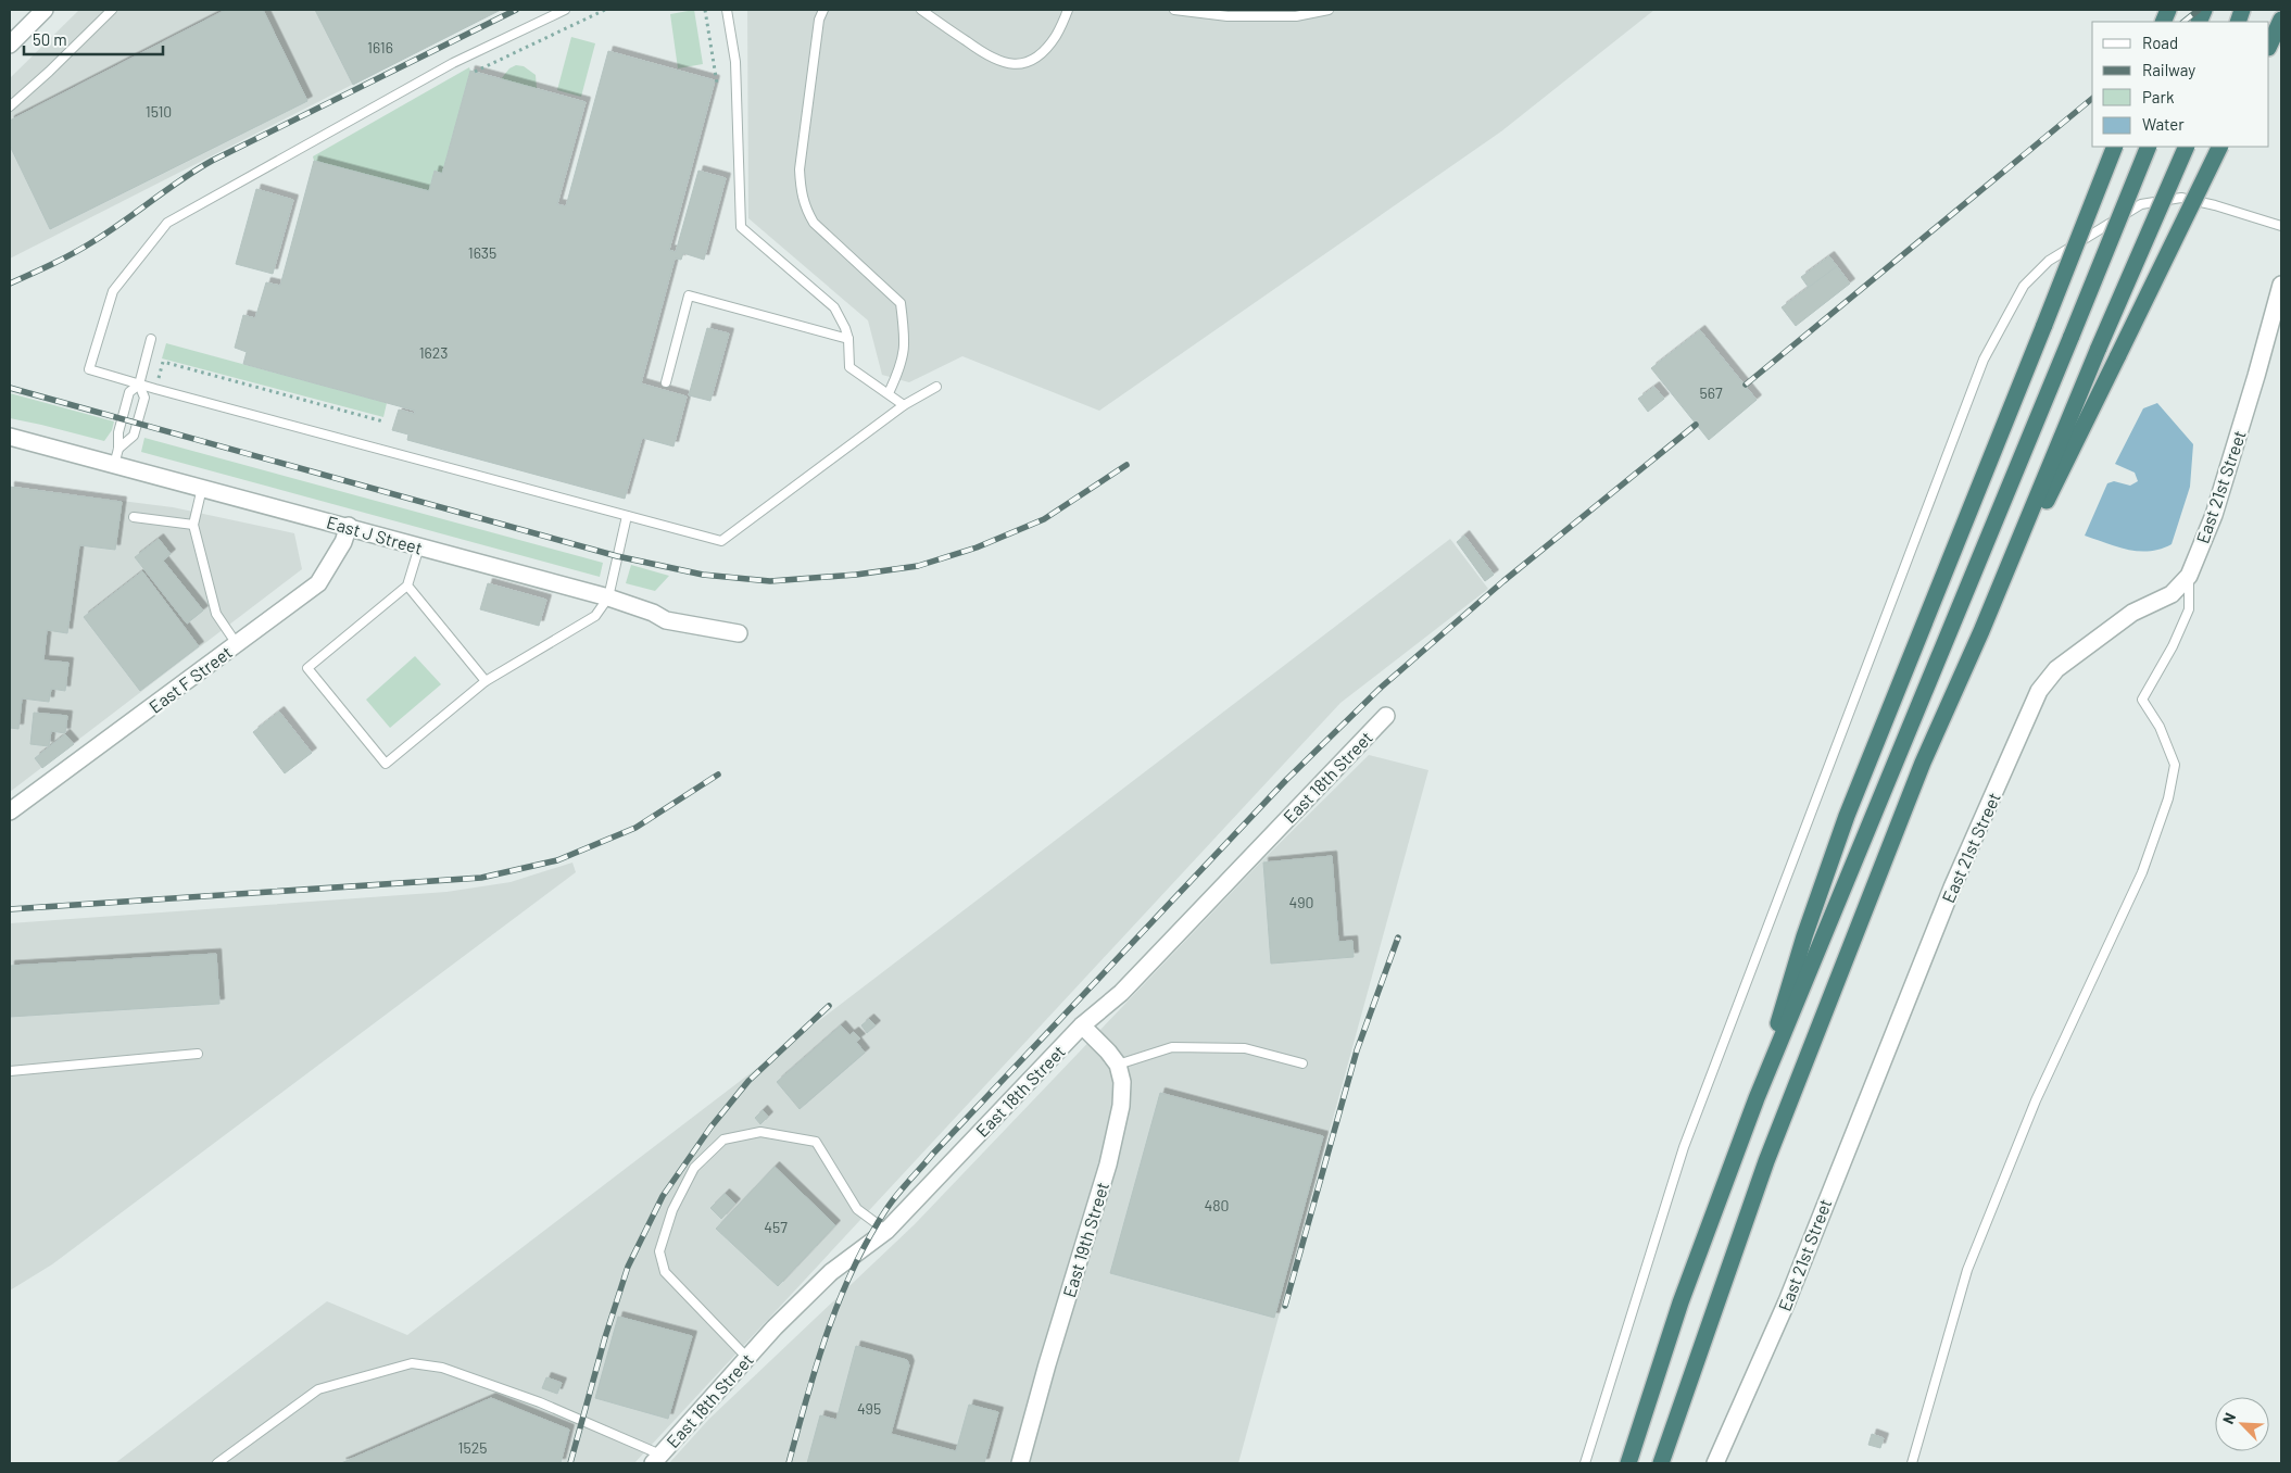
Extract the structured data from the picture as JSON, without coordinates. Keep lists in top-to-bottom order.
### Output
{
  "streets": {
    "street": [
      "East 21st Street",
      "East J Street",
      "East F Street",
      "East 18th Street",
      "East 19th Street"
    ]
  },
  "crossings": [
    ["East J Street", "East F Street"]
  ],
  "house_numbers": [
    "1616",
    "1510",
    "1635",
    "1623",
    "567",
    "490",
    "480",
    "457",
    "495",
    "1525"
  ],
  "legend": [
    "Road",
    "Railway",
    "Park",
    "Water"
  ],
  "scale_bar": "50 m",
  "north": "top left"
}
